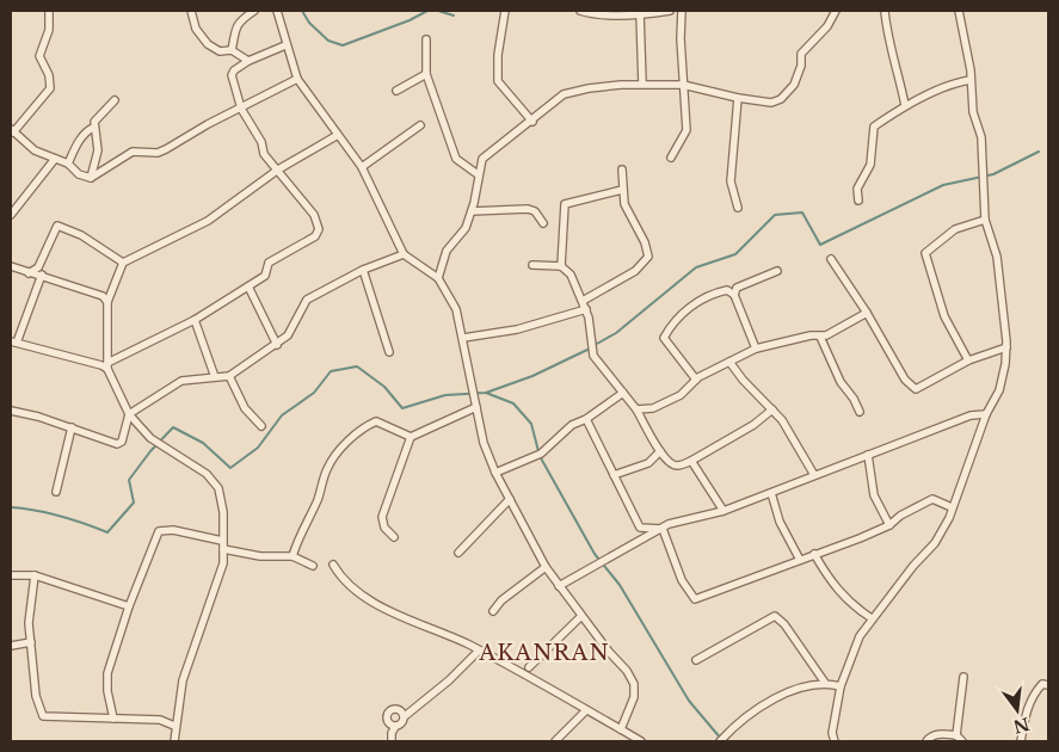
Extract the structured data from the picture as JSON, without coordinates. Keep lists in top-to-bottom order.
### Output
{
  "districts": ["AKANRAN"],
  "north": "bottom"
}
